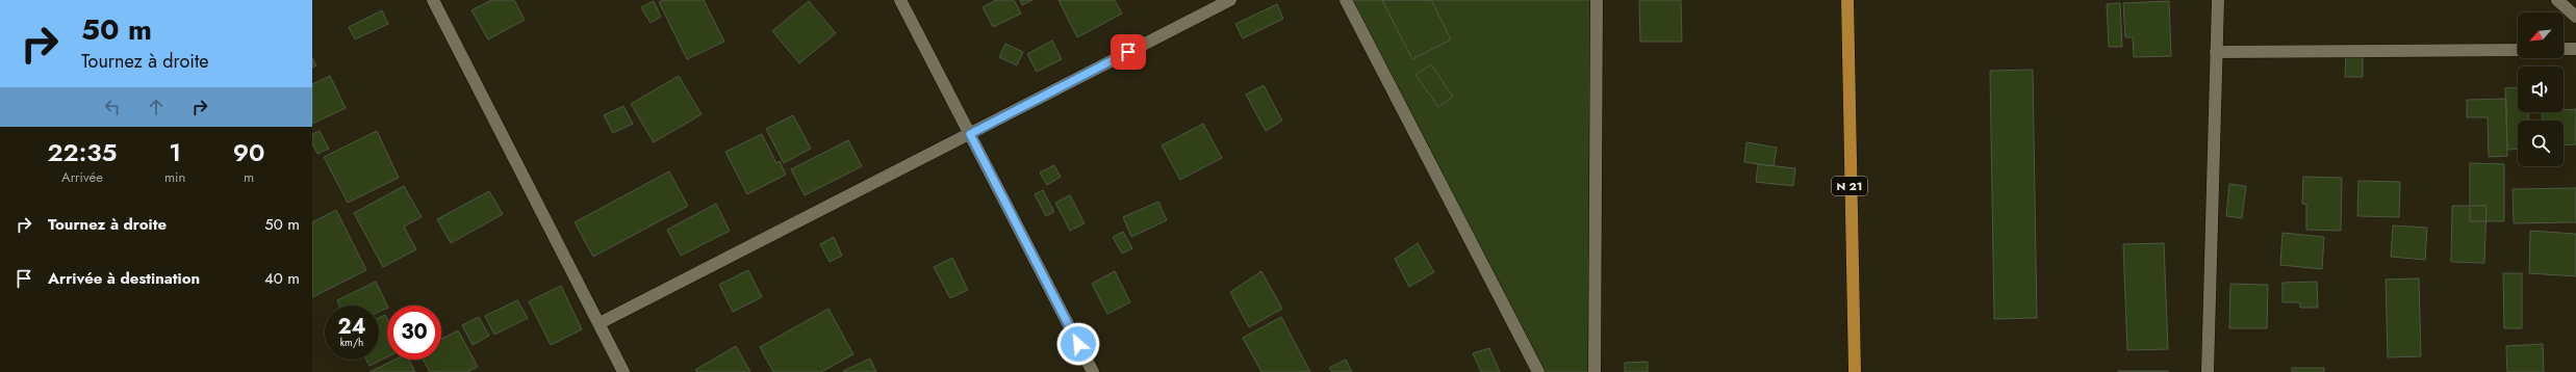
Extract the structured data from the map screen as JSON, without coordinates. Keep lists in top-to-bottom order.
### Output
{
  "streets": {
    "main road": ["N 21"]
  },
  "north": "bottom left",
  "page": {
    "turn": ["50 m", "Tournez à droite"],
    "eta": [
      "22:35",
      "Arrivée",
      "1",
      "min",
      "90",
      "m"
    ],
    "list": [
      {
        "name": "Tournez à droite",
        "value": "50 m"
      },
      {
        "name": "Arrivée à destination",
        "value": "40 m"
      }
    ],
    "speed": "24 km/h",
    "limit": "30"
  }
}
